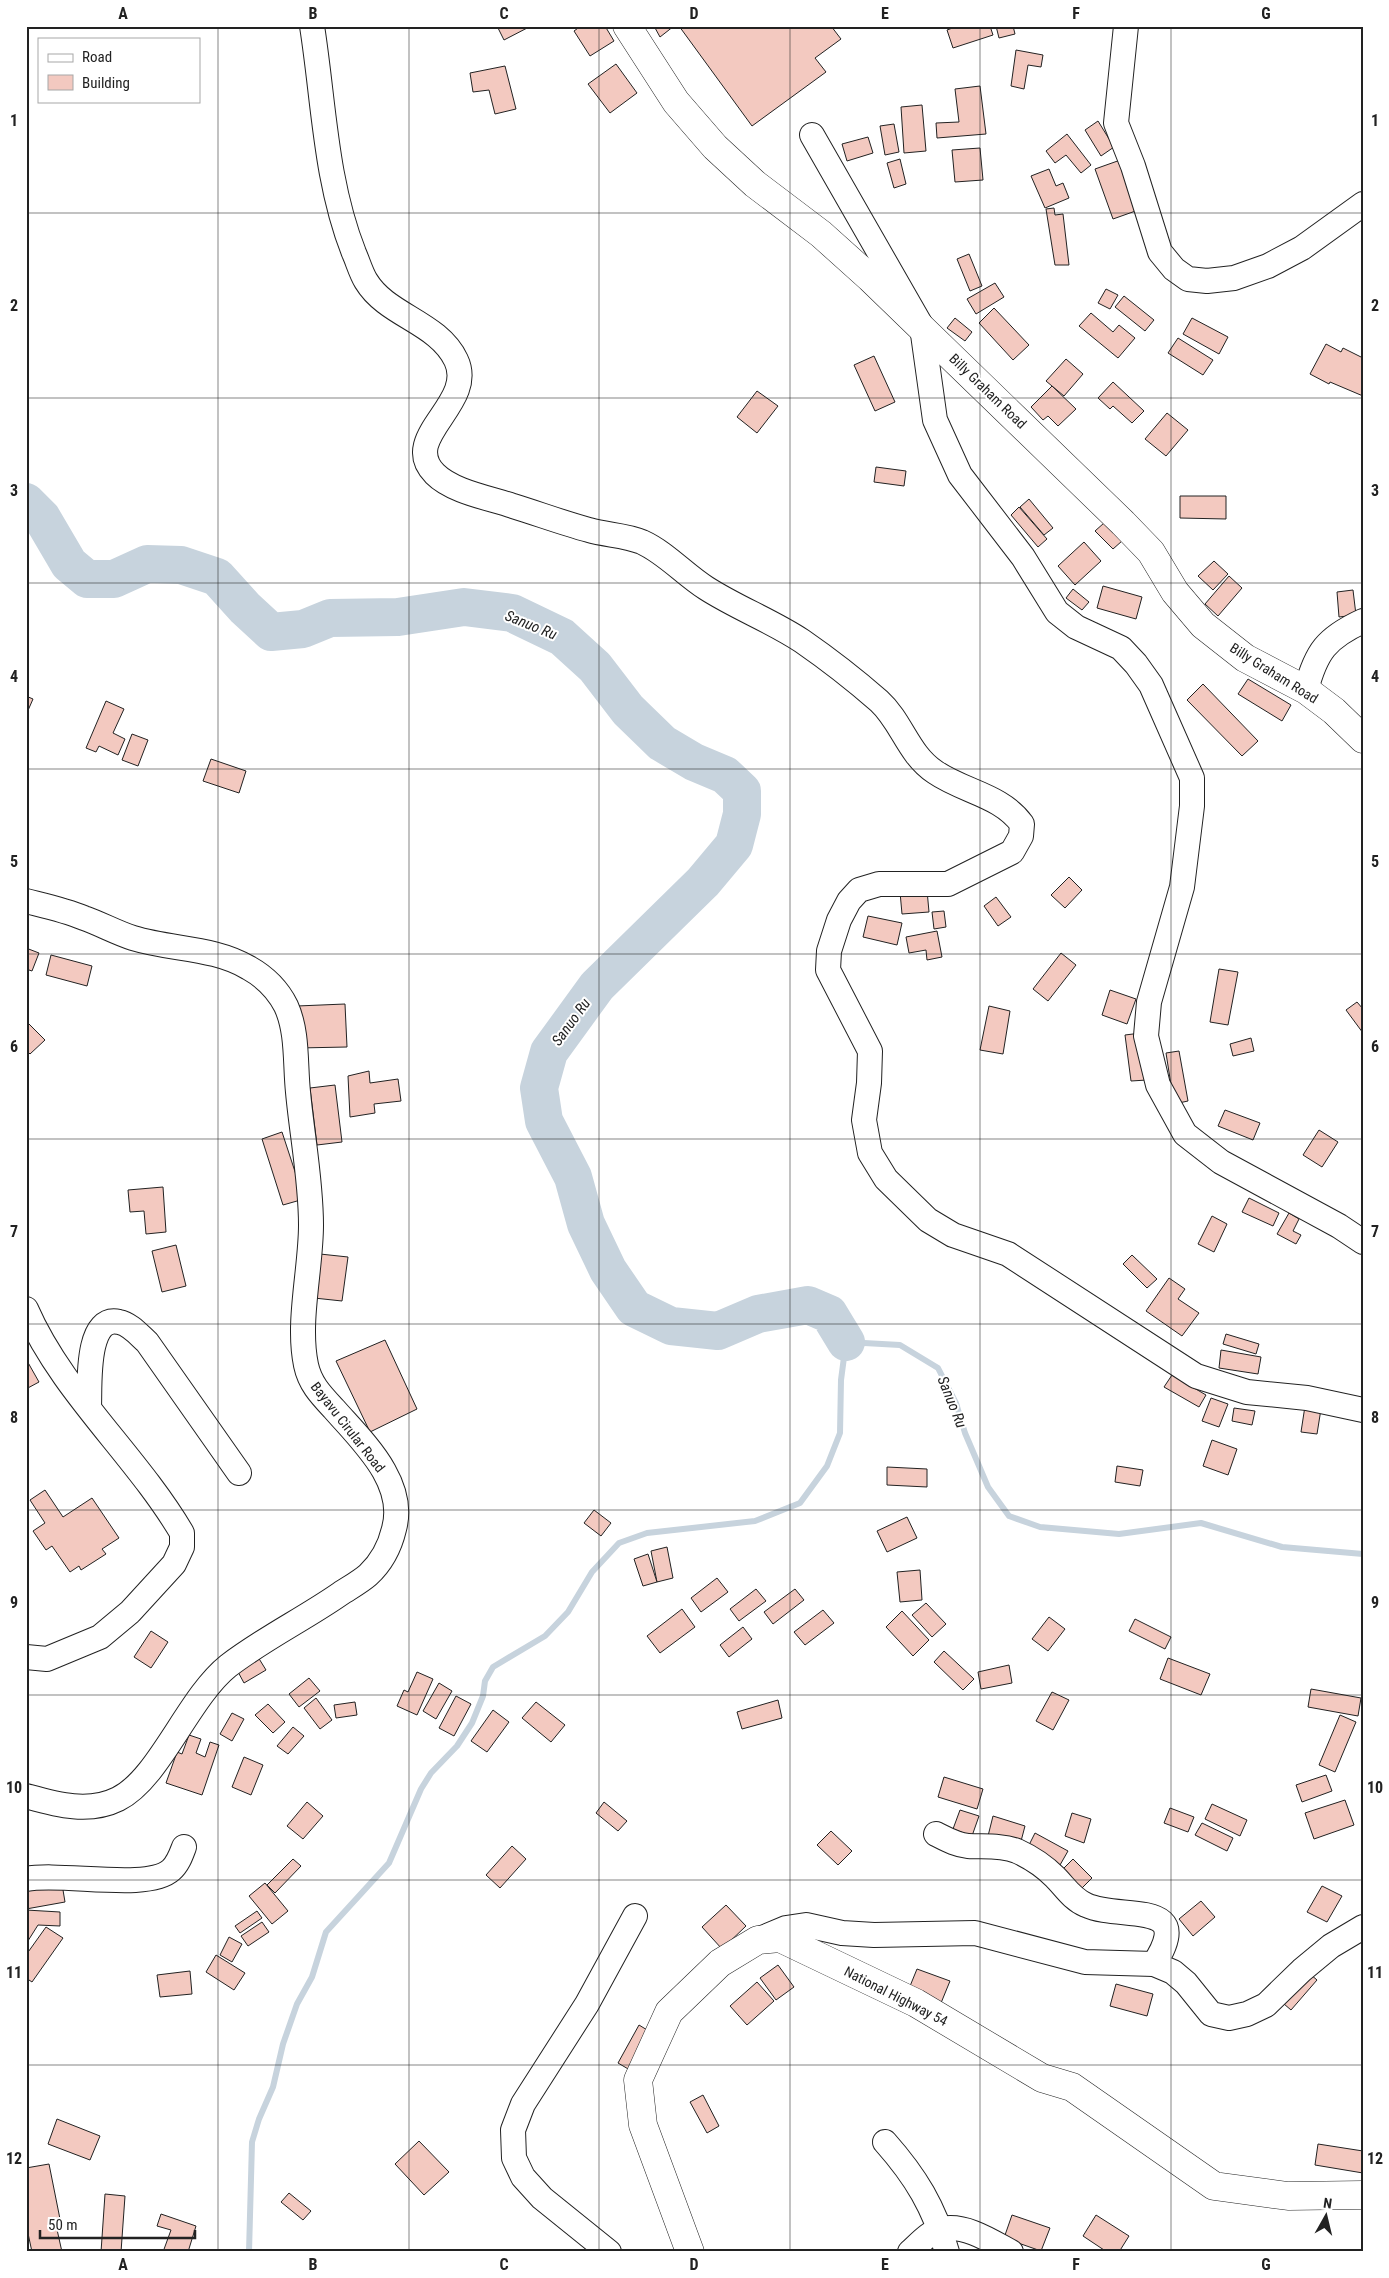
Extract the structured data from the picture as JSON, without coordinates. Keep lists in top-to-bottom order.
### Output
{
  "streets": {
    "main road": ["Billy Graham Road", "National Highway 54"],
    "street": ["Bayavu Cirular Road"]
  },
  "water": ["Sanuo Ru"],
  "legend": ["Road", "Building"],
  "scale_bar": "50 m",
  "north": "top",
  "grid": {
    "columns": [
      "A",
      "B",
      "C",
      "D",
      "E",
      "F",
      "G"
    ],
    "rows": [
      "1",
      "2",
      "3",
      "4",
      "5",
      "6",
      "7",
      "8",
      "9",
      "10",
      "11",
      "12"
    ]
  }
}
